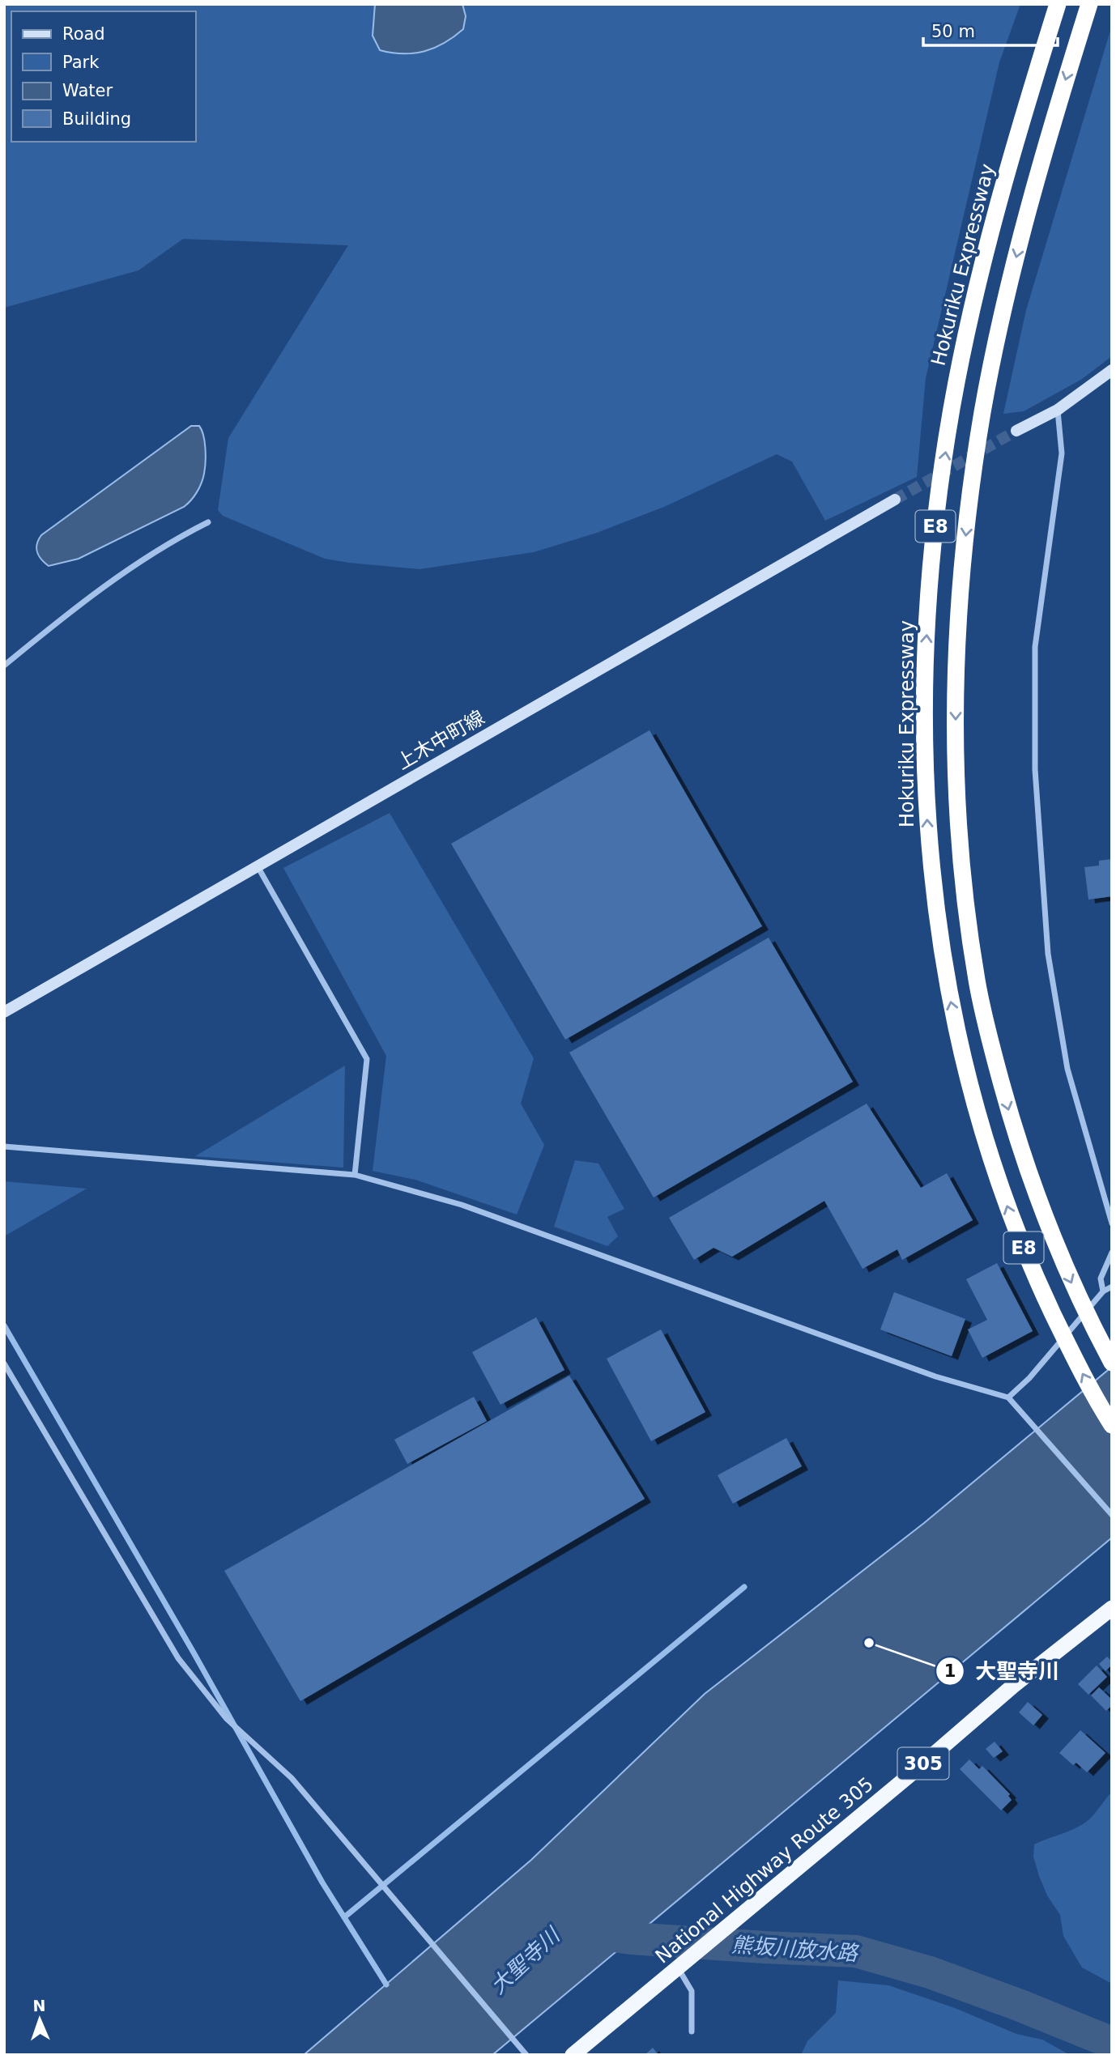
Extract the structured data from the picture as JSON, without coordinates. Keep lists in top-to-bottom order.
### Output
{
  "streets": {
    "highway": [
      "Hokuriku Expressway",
      "E8",
      "305",
      "National Highway Route 305"
    ],
    "main road": ["上木中町線"]
  },
  "water": ["熊坂川放水路", "大聖寺川"],
  "places": ["大聖寺川"],
  "legend": [
    "Road",
    "Park",
    "Water",
    "Building"
  ],
  "scale_bar": "50 m",
  "north": "top"
}
